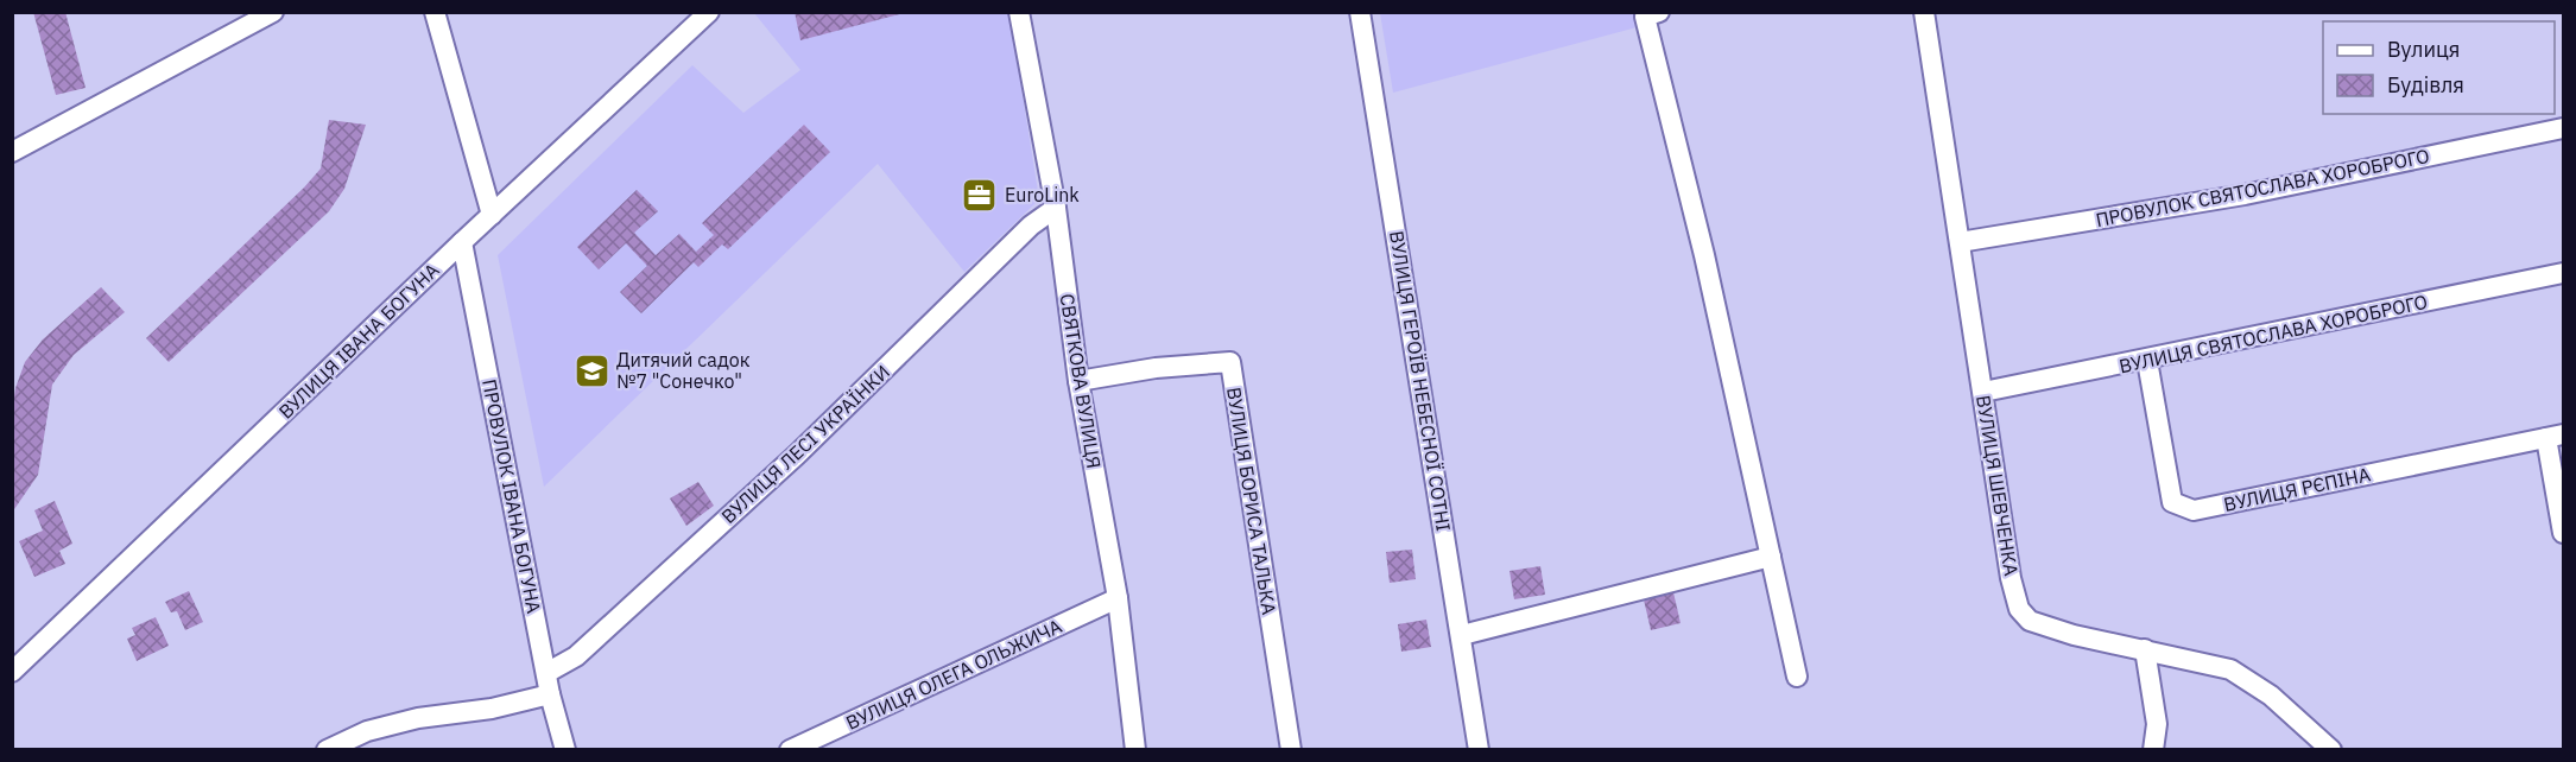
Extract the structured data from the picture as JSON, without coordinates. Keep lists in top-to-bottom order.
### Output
{
  "streets": {
    "street": [
      "ПРОВУЛОК СВЯТОСЛАВА ХОРОБРОГО",
      "ВУЛИЦЯ СВЯТОСЛАВА ХОРОБРОГО",
      "ВУЛИЦЯ ІВАНА БОГУНА",
      "СВЯТКОВА ВУЛИЦЯ",
      "ВУЛИЦЯ ГЕРОЇВ НЕБЕСНОЇ СОТНІ",
      "ВУЛИЦЯ ЛЕСІ УКРАЇНКИ",
      "ВУЛИЦЯ ШЕВЧЕНКА",
      "ВУЛИЦЯ РЄПІНА",
      "ПРОВУЛОК ІВАНА БОГУНА",
      "ВУЛИЦЯ БОРИСА ТАЛЬКА",
      "ВУЛИЦЯ ОЛЕГА ОЛЬЖИЧА"
    ]
  },
  "crossings": [
    ["ПРОВУЛОК СВЯТОСЛАВА ХОРОБРОГО", "ВУЛИЦЯ ШЕВЧЕНКА"],
    ["ВУЛИЦЯ СВЯТОСЛАВА ХОРОБРОГО", "ВУЛИЦЯ ШЕВЧЕНКА"],
    ["ВУЛИЦЯ СВЯТОСЛАВА ХОРОБРОГО", "ВУЛИЦЯ РЄПІНА"],
    ["ВУЛИЦЯ ІВАНА БОГУНА", "ПРОВУЛОК ІВАНА БОГУНА"],
    ["СВЯТКОВА ВУЛИЦЯ", "ВУЛИЦЯ ЛЕСІ УКРАЇНКИ"],
    ["СВЯТКОВА ВУЛИЦЯ", "ВУЛИЦЯ БОРИСА ТАЛЬКА"],
    ["СВЯТКОВА ВУЛИЦЯ", "ВУЛИЦЯ ОЛЕГА ОЛЬЖИЧА"],
    ["ВУЛИЦЯ ЛЕСІ УКРАЇНКИ", "ПРОВУЛОК ІВАНА БОГУНА"]
  ],
  "places": {
    "office": ["EuroLink"],
    "school or university": ["Дитячий садок №7 \"Сонечко\""]
  },
  "legend": ["Вулиця", "Будівля"]
}
